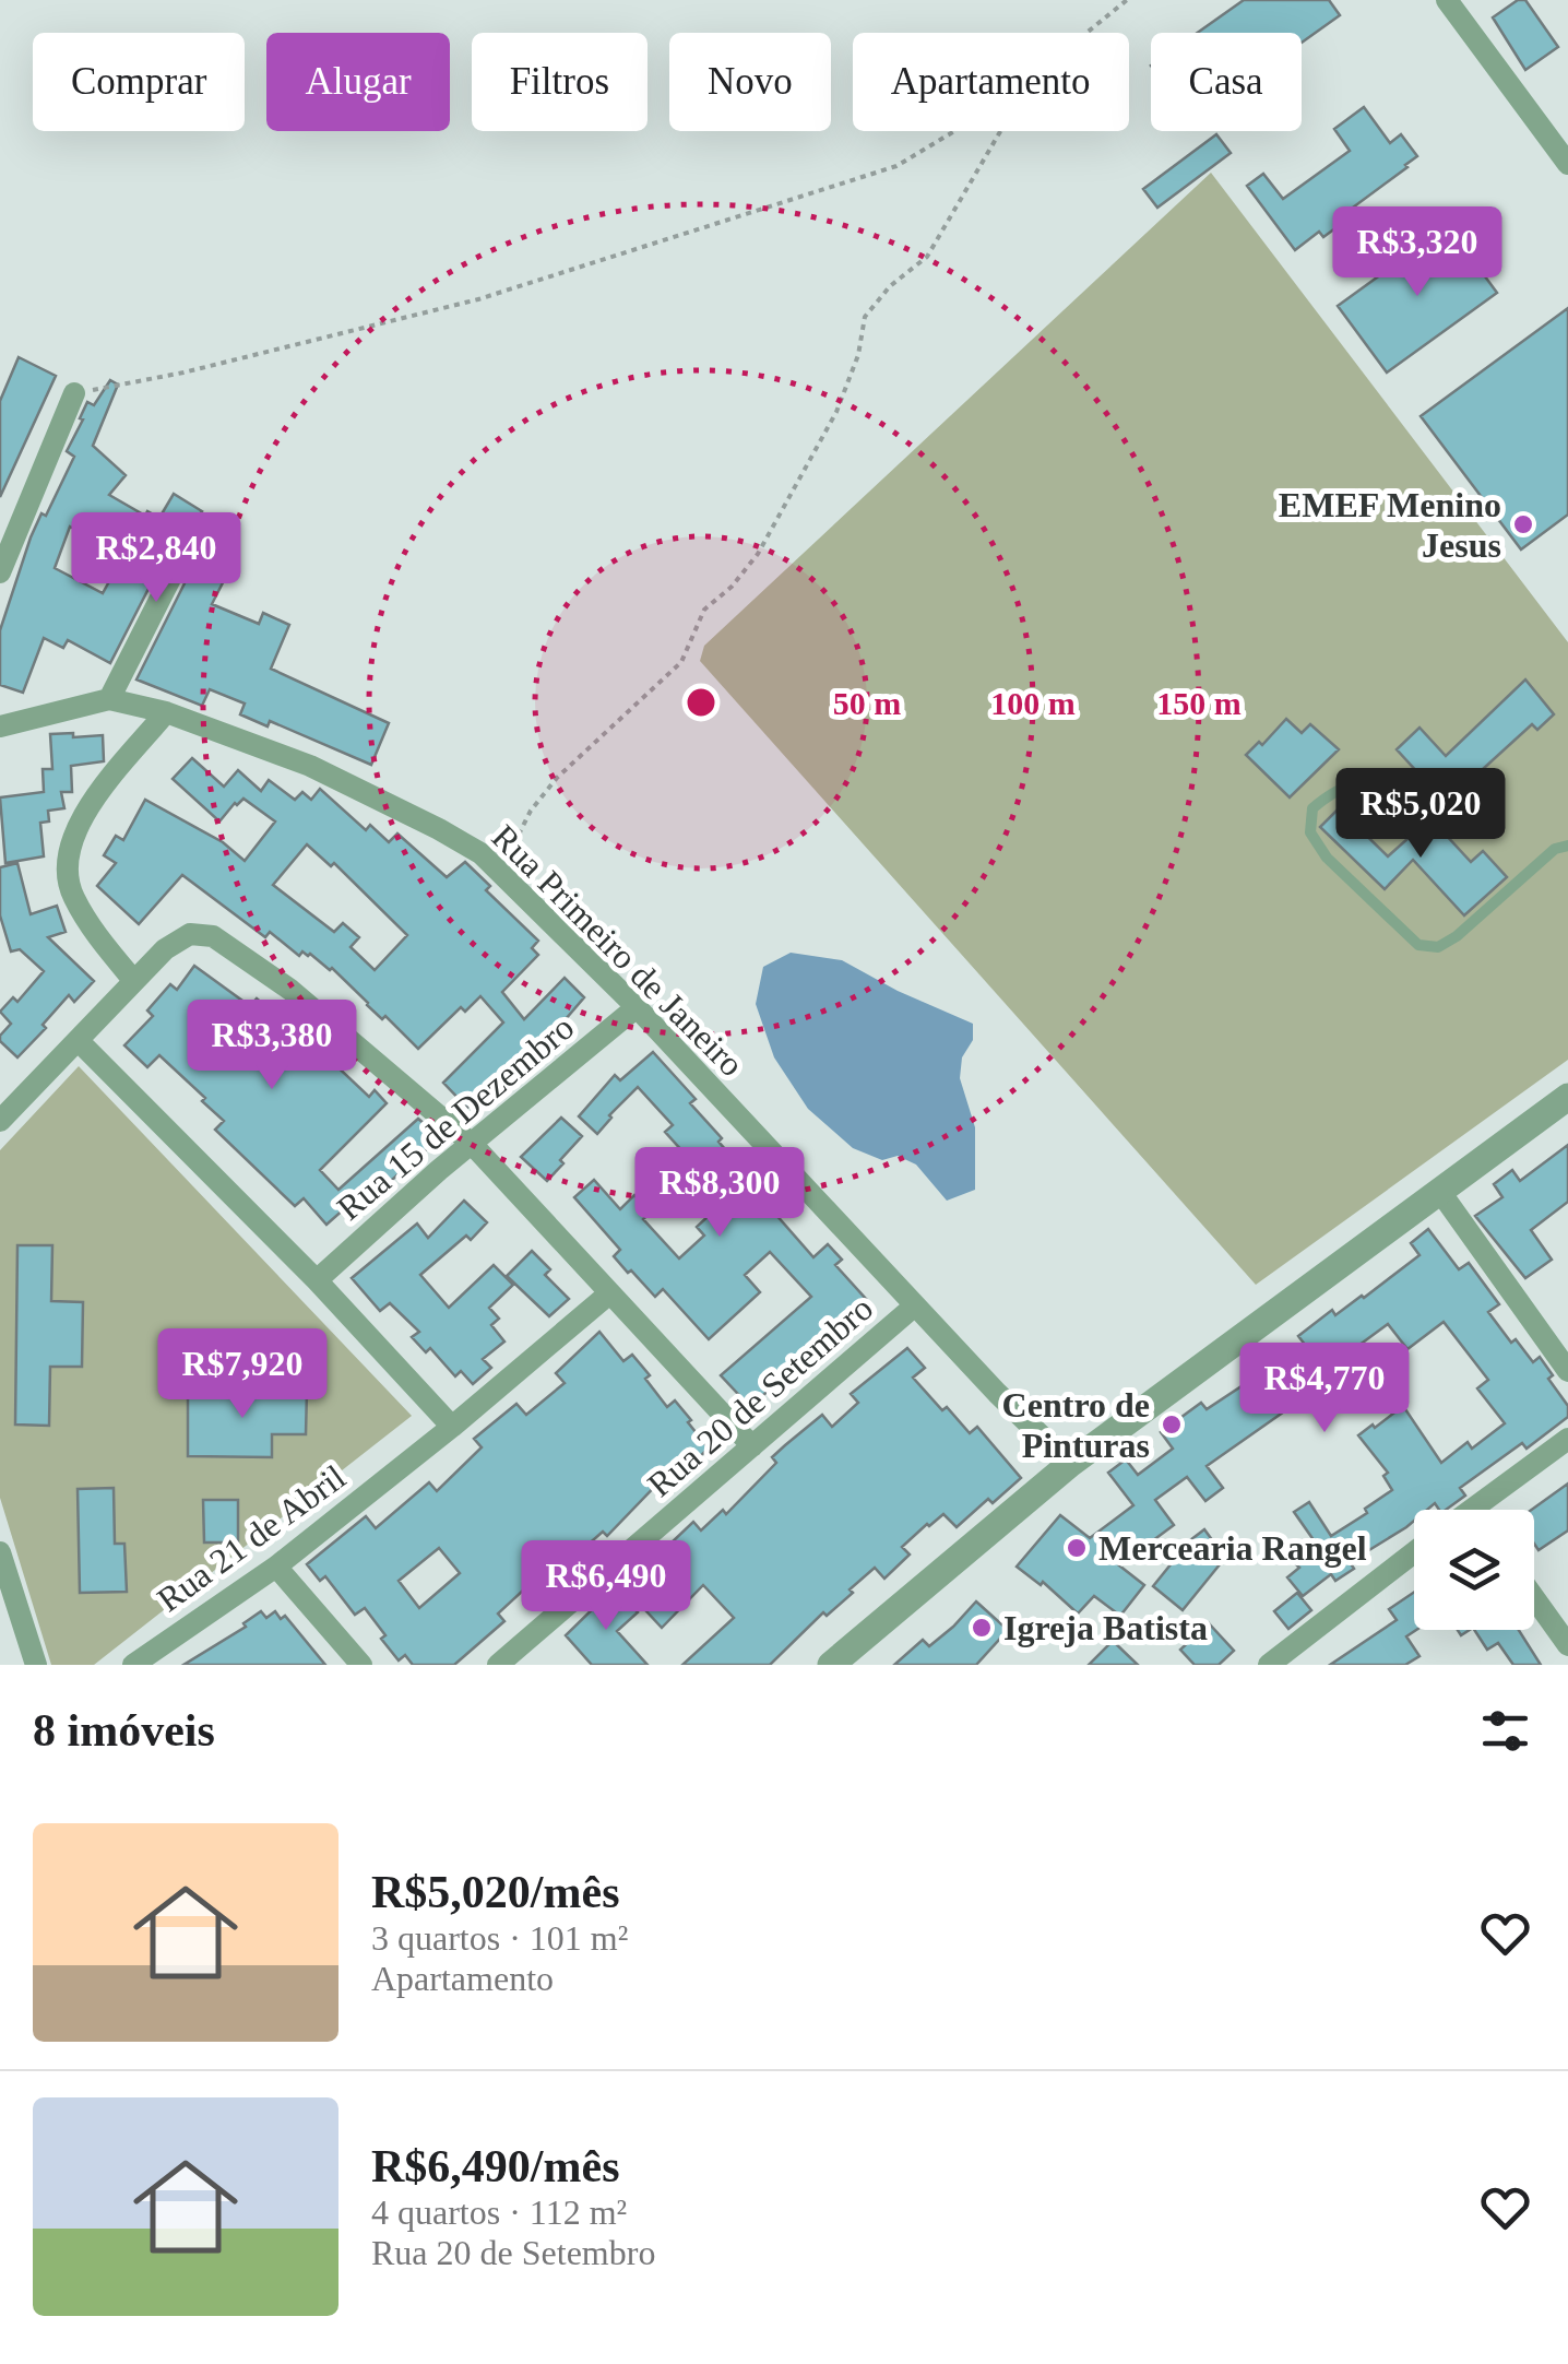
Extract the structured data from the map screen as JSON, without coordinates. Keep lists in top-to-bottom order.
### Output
{
  "streets": {
    "street": [
      "Rua Primeiro de Janeiro",
      "Rua 15 de Dezembro",
      "Rua 20 de Setembro",
      "Rua 21 de Abril"
    ]
  },
  "crossings": [
    ["Rua Primeiro de Janeiro", "Rua 15 de Dezembro"],
    ["Rua Primeiro de Janeiro", "Rua 20 de Setembro"]
  ],
  "places": [
    "EMEF Menino Jesus",
    "Centro de Pinturas",
    "Mercearia Rangel",
    "Igreja Batista"
  ],
  "page": {
    "chip": [
      "Comprar",
      "Alugar",
      "Filtros",
      "Novo",
      "Apartamento",
      "Casa"
    ],
    "price": [
      "R$3,320",
      "R$2,840",
      "R$5,020",
      "R$3,380",
      "R$8,300",
      "R$7,920",
      "R$4,770",
      "R$6,490"
    ],
    "heading": "8 imóveis",
    "list": [
      {
        "name": "R$5,020/mês",
        "note": "3 quartos · 101 m² · Apartamento"
      },
      {
        "name": "R$6,490/mês",
        "note": "4 quartos · 112 m² · Rua 20 de Setembro"
      }
    ]
  },
  "rings": ["50 m", "100 m", "150 m"]
}
